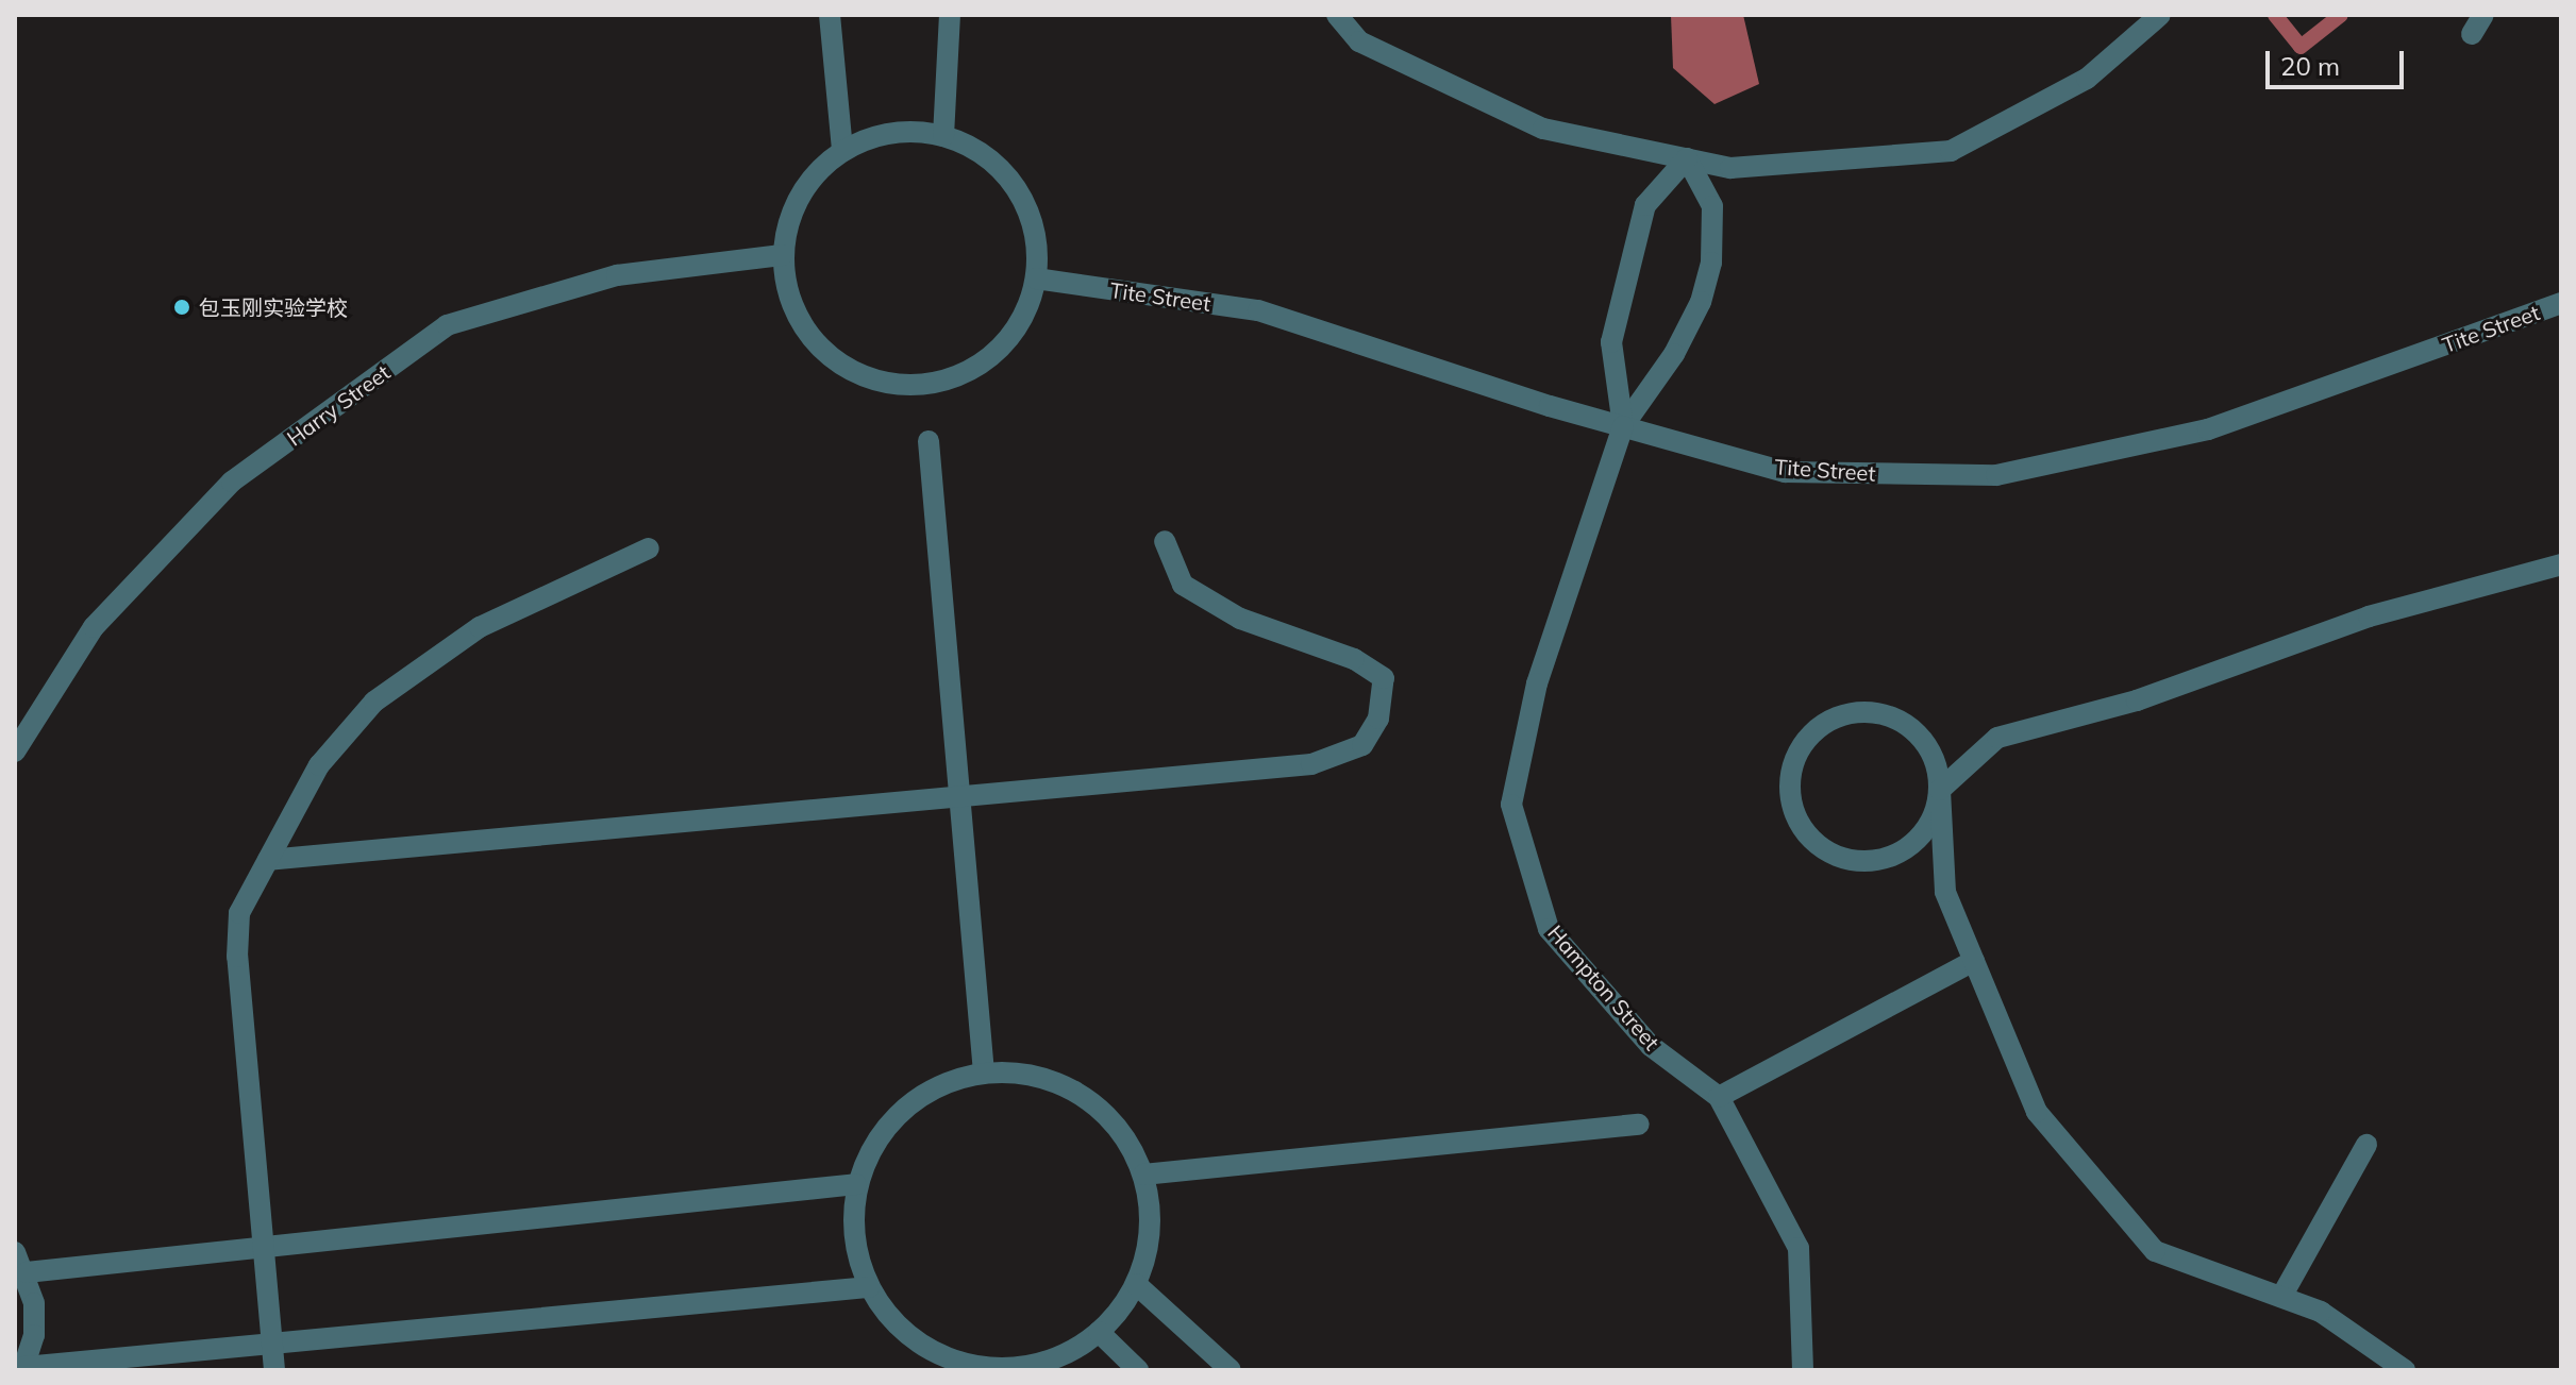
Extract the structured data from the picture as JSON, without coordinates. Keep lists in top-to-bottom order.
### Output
{
  "streets": {
    "street": ["Tite Street", "Harry Street", "Hampton Street"]
  },
  "crossings": [
    ["Tite Street", "Harry Street"],
    ["Tite Street", "Hampton Street"]
  ],
  "places": ["包玉刚实验学校"],
  "scale_bar": "20 m"
}
